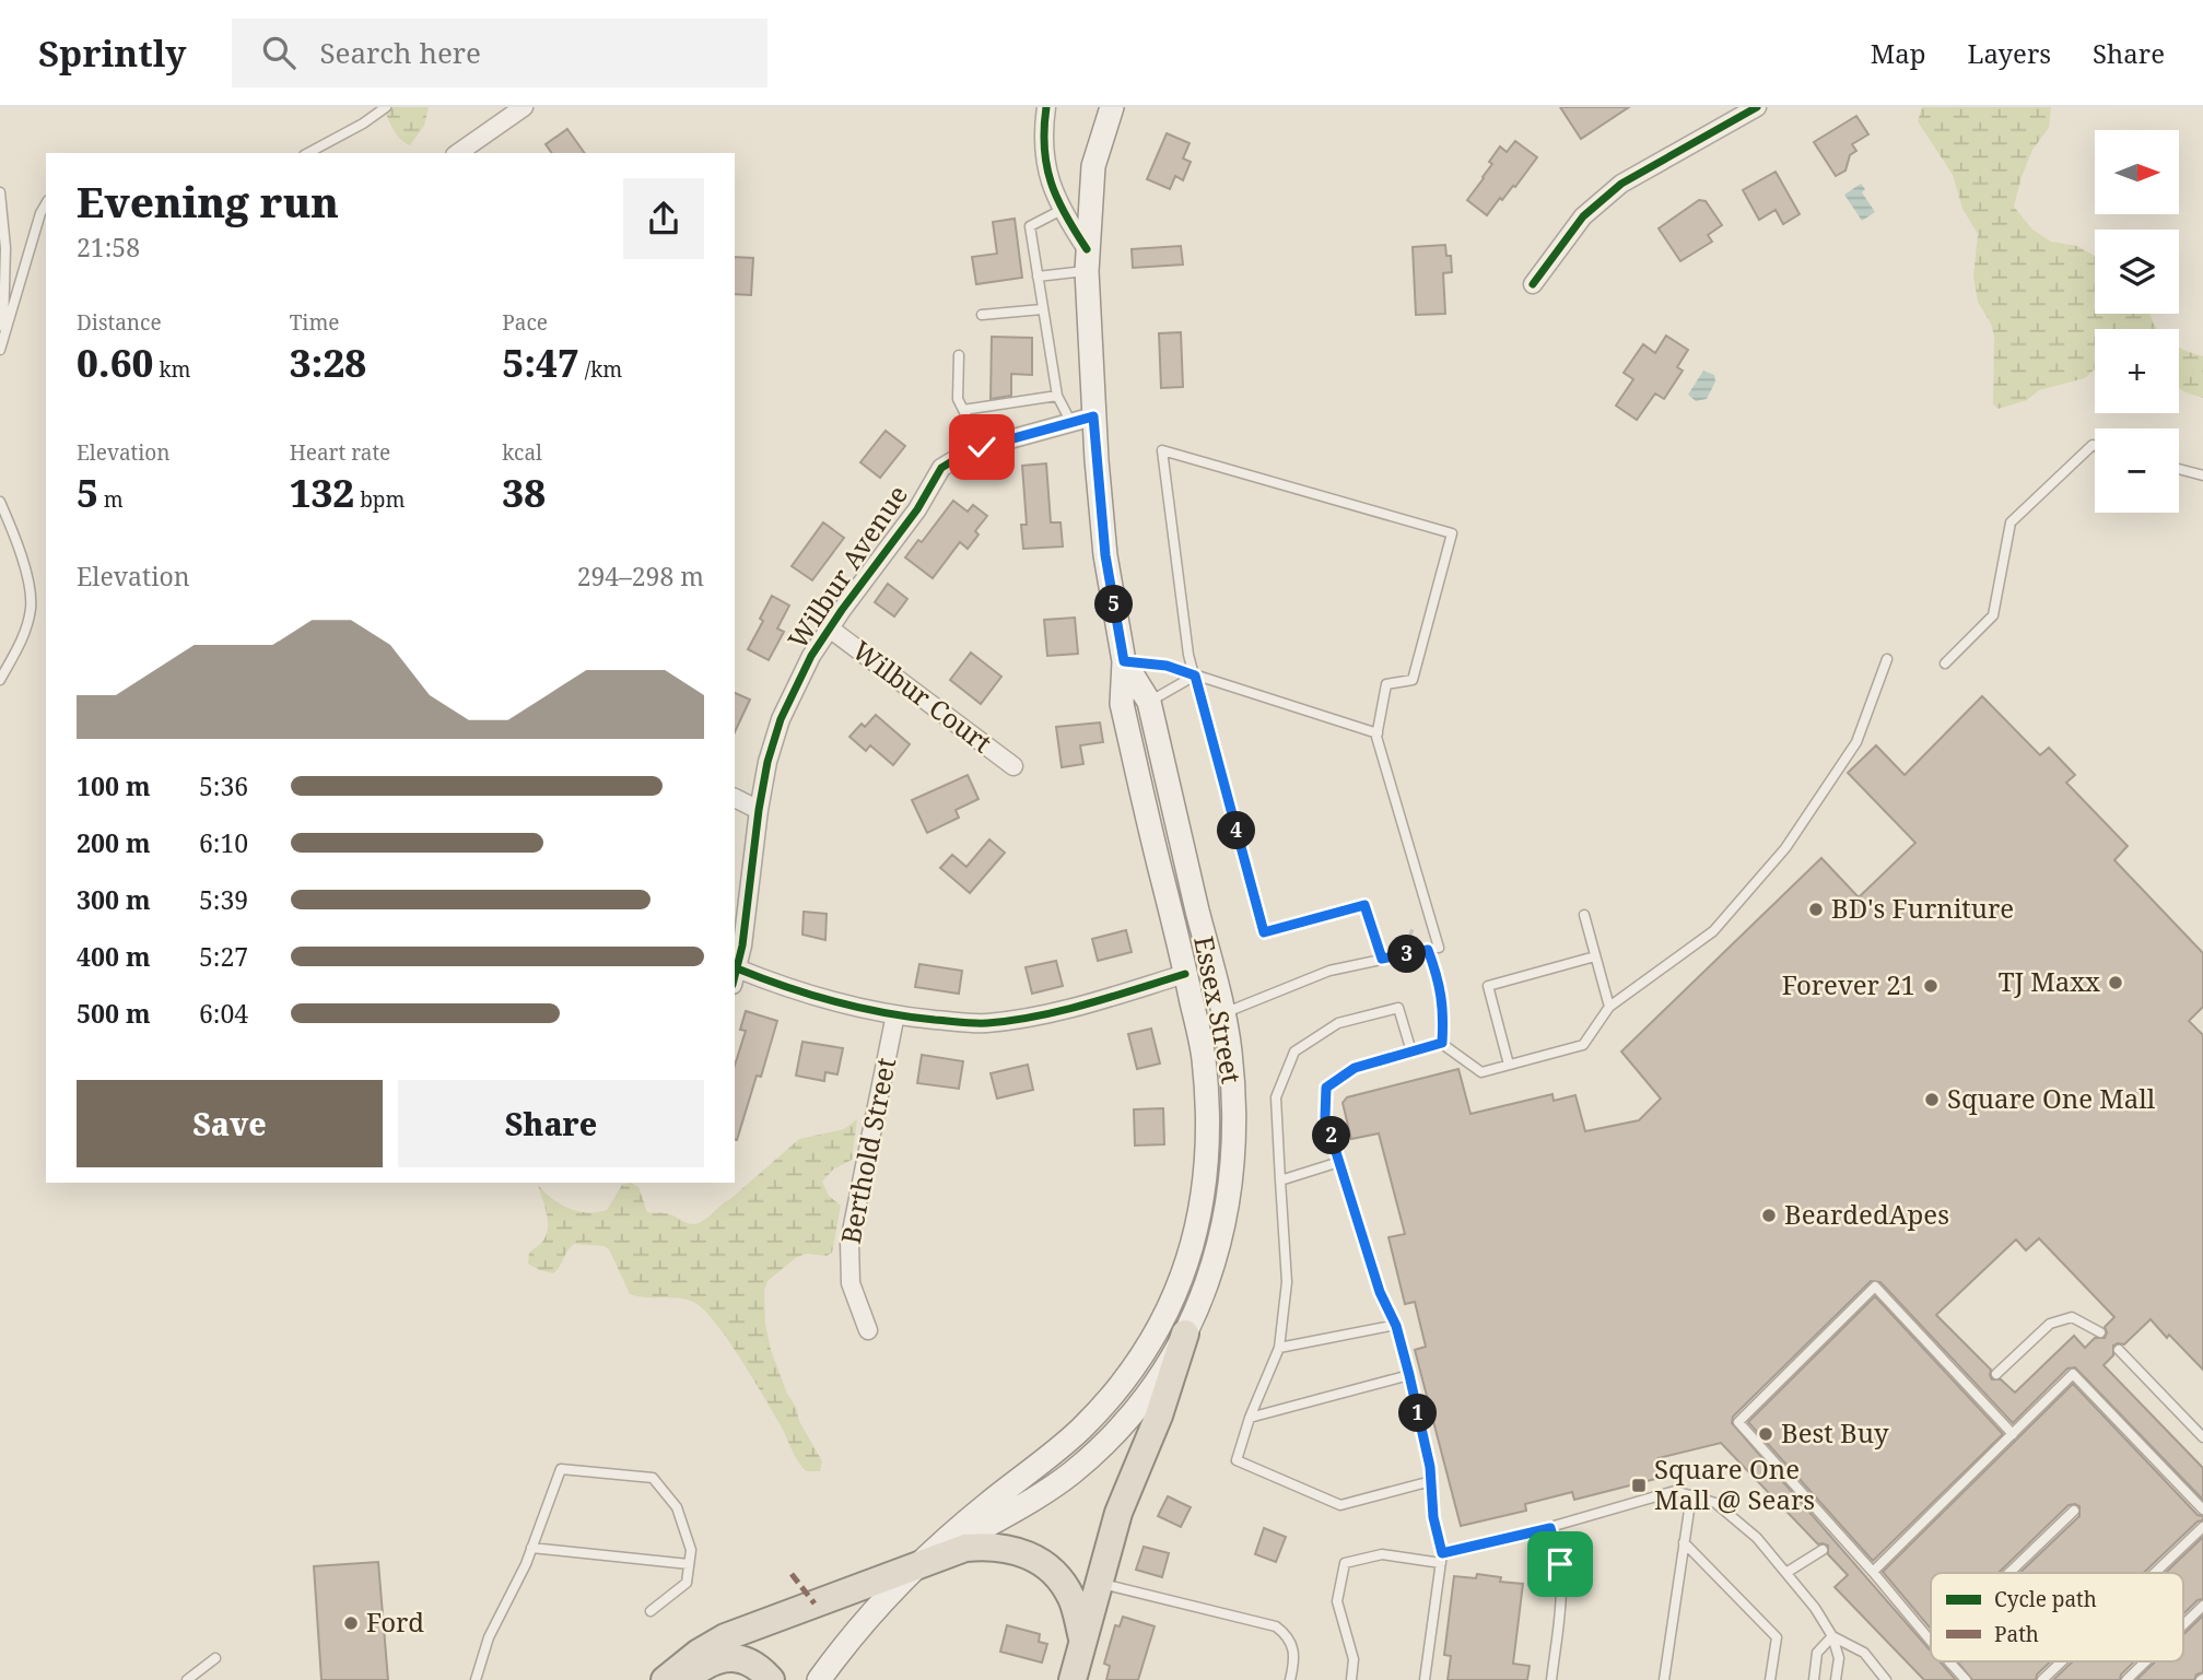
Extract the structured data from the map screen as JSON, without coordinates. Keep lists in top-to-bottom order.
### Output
{
  "streets": {
    "main road": ["Essex Street"],
    "street": ["Wilbur Avenue", "Wilbur Court", "Berthold Street"]
  },
  "crossings": [
    ["Wilbur Avenue", "Wilbur Court"],
    ["Wilbur Avenue", "Essex Street"]
  ],
  "places": {
    "other": [
      "BD's Furniture",
      "TJ Maxx",
      "Forever 21",
      "Square One Mall",
      "BeardedApes",
      "Best Buy",
      "Ford"
    ],
    "transit": ["Square One Mall @ Sears"]
  },
  "legend": ["Cycle path", "Path"],
  "north": "right",
  "page": {
    "header": "Sprintly",
    "search": "Search here",
    "nav": ["Map", "Layers", "Share"],
    "map_buttons": ["+", "−"],
    "heading": ["Evening run", "21:58"],
    "stats": [
      ["Distance", "0.60 km"],
      ["Time", "3:28"],
      ["Pace", "5:47 /km"],
      ["Elevation", "5 m"],
      ["Heart rate", "132 bpm"],
      ["kcal", "38"]
    ],
    "chart": ["Elevation", "294–298 m"],
    "pins": [
      "5",
      "4",
      "3",
      "2",
      "1"
    ],
    "list": [
      {
        "name": "100 m",
        "note": "5:36"
      },
      {
        "name": "200 m",
        "note": "6:10"
      },
      {
        "name": "300 m",
        "note": "5:39"
      },
      {
        "name": "400 m",
        "note": "5:27"
      },
      {
        "name": "500 m",
        "note": "6:04"
      }
    ],
    "buttons": ["Save", "Share"]
  }
}
